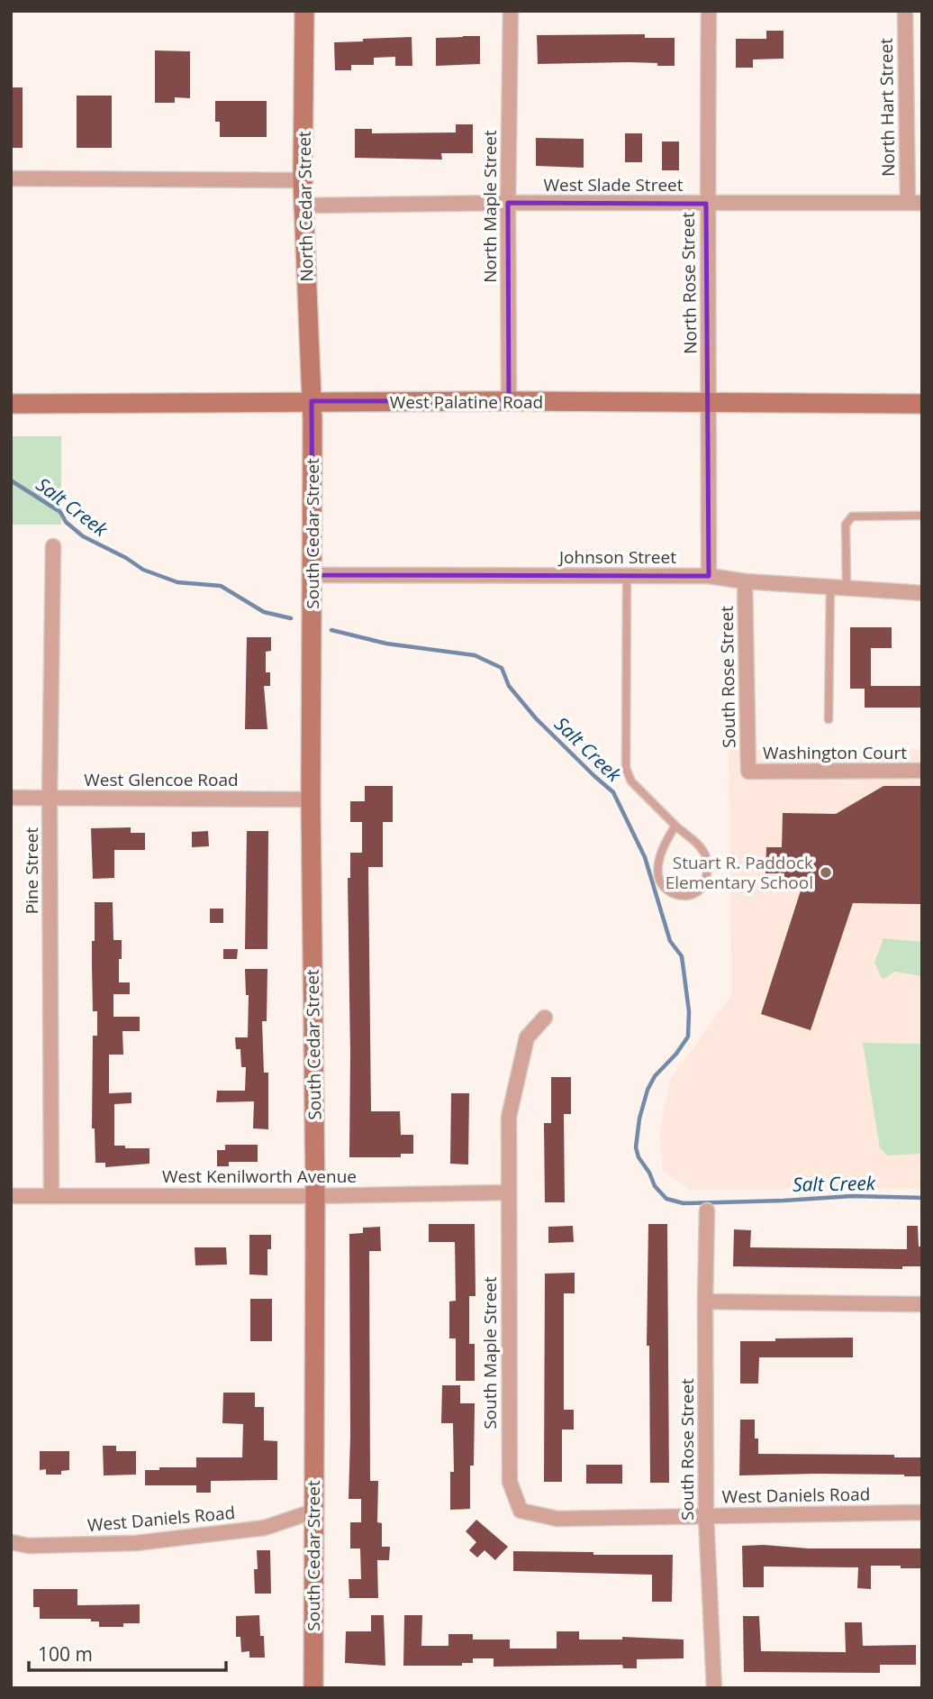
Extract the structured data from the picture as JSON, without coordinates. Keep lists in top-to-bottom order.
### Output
{
  "streets": {
    "street": [
      "North Hart Street",
      "West Slade Street",
      "North Cedar Street",
      "North Maple Street",
      "North Rose Street",
      "West Palatine Road",
      "South Cedar Street",
      "Johnson Street",
      "South Rose Street",
      "Washington Court",
      "West Glencoe Road",
      "Pine Street",
      "West Kenilworth Avenue",
      "South Maple Street",
      "West Daniels Road"
    ]
  },
  "crossings": [
    ["North Hart Street", "West Slade Street"],
    ["West Slade Street", "North Cedar Street"],
    ["West Slade Street", "North Maple Street"],
    ["West Slade Street", "North Rose Street"],
    ["North Cedar Street", "West Palatine Road"],
    ["North Cedar Street", "South Cedar Street"],
    ["North Maple Street", "West Palatine Road"],
    ["North Rose Street", "West Palatine Road"],
    ["West Palatine Road", "South Cedar Street"],
    ["South Cedar Street", "Johnson Street"],
    ["South Cedar Street", "West Glencoe Road"],
    ["South Cedar Street", "West Kenilworth Avenue"],
    ["South Cedar Street", "West Daniels Road"],
    ["Johnson Street", "South Rose Street"],
    ["South Rose Street", "Washington Court"],
    ["South Rose Street", "West Daniels Road"],
    ["West Glencoe Road", "Pine Street"],
    ["Pine Street", "West Kenilworth Avenue"],
    ["West Kenilworth Avenue", "South Maple Street"],
    ["South Maple Street", "West Daniels Road"]
  ],
  "water": ["Salt Creek"],
  "places": ["Stuart R. Paddock Elementary School"],
  "scale_bar": "100 m"
}
